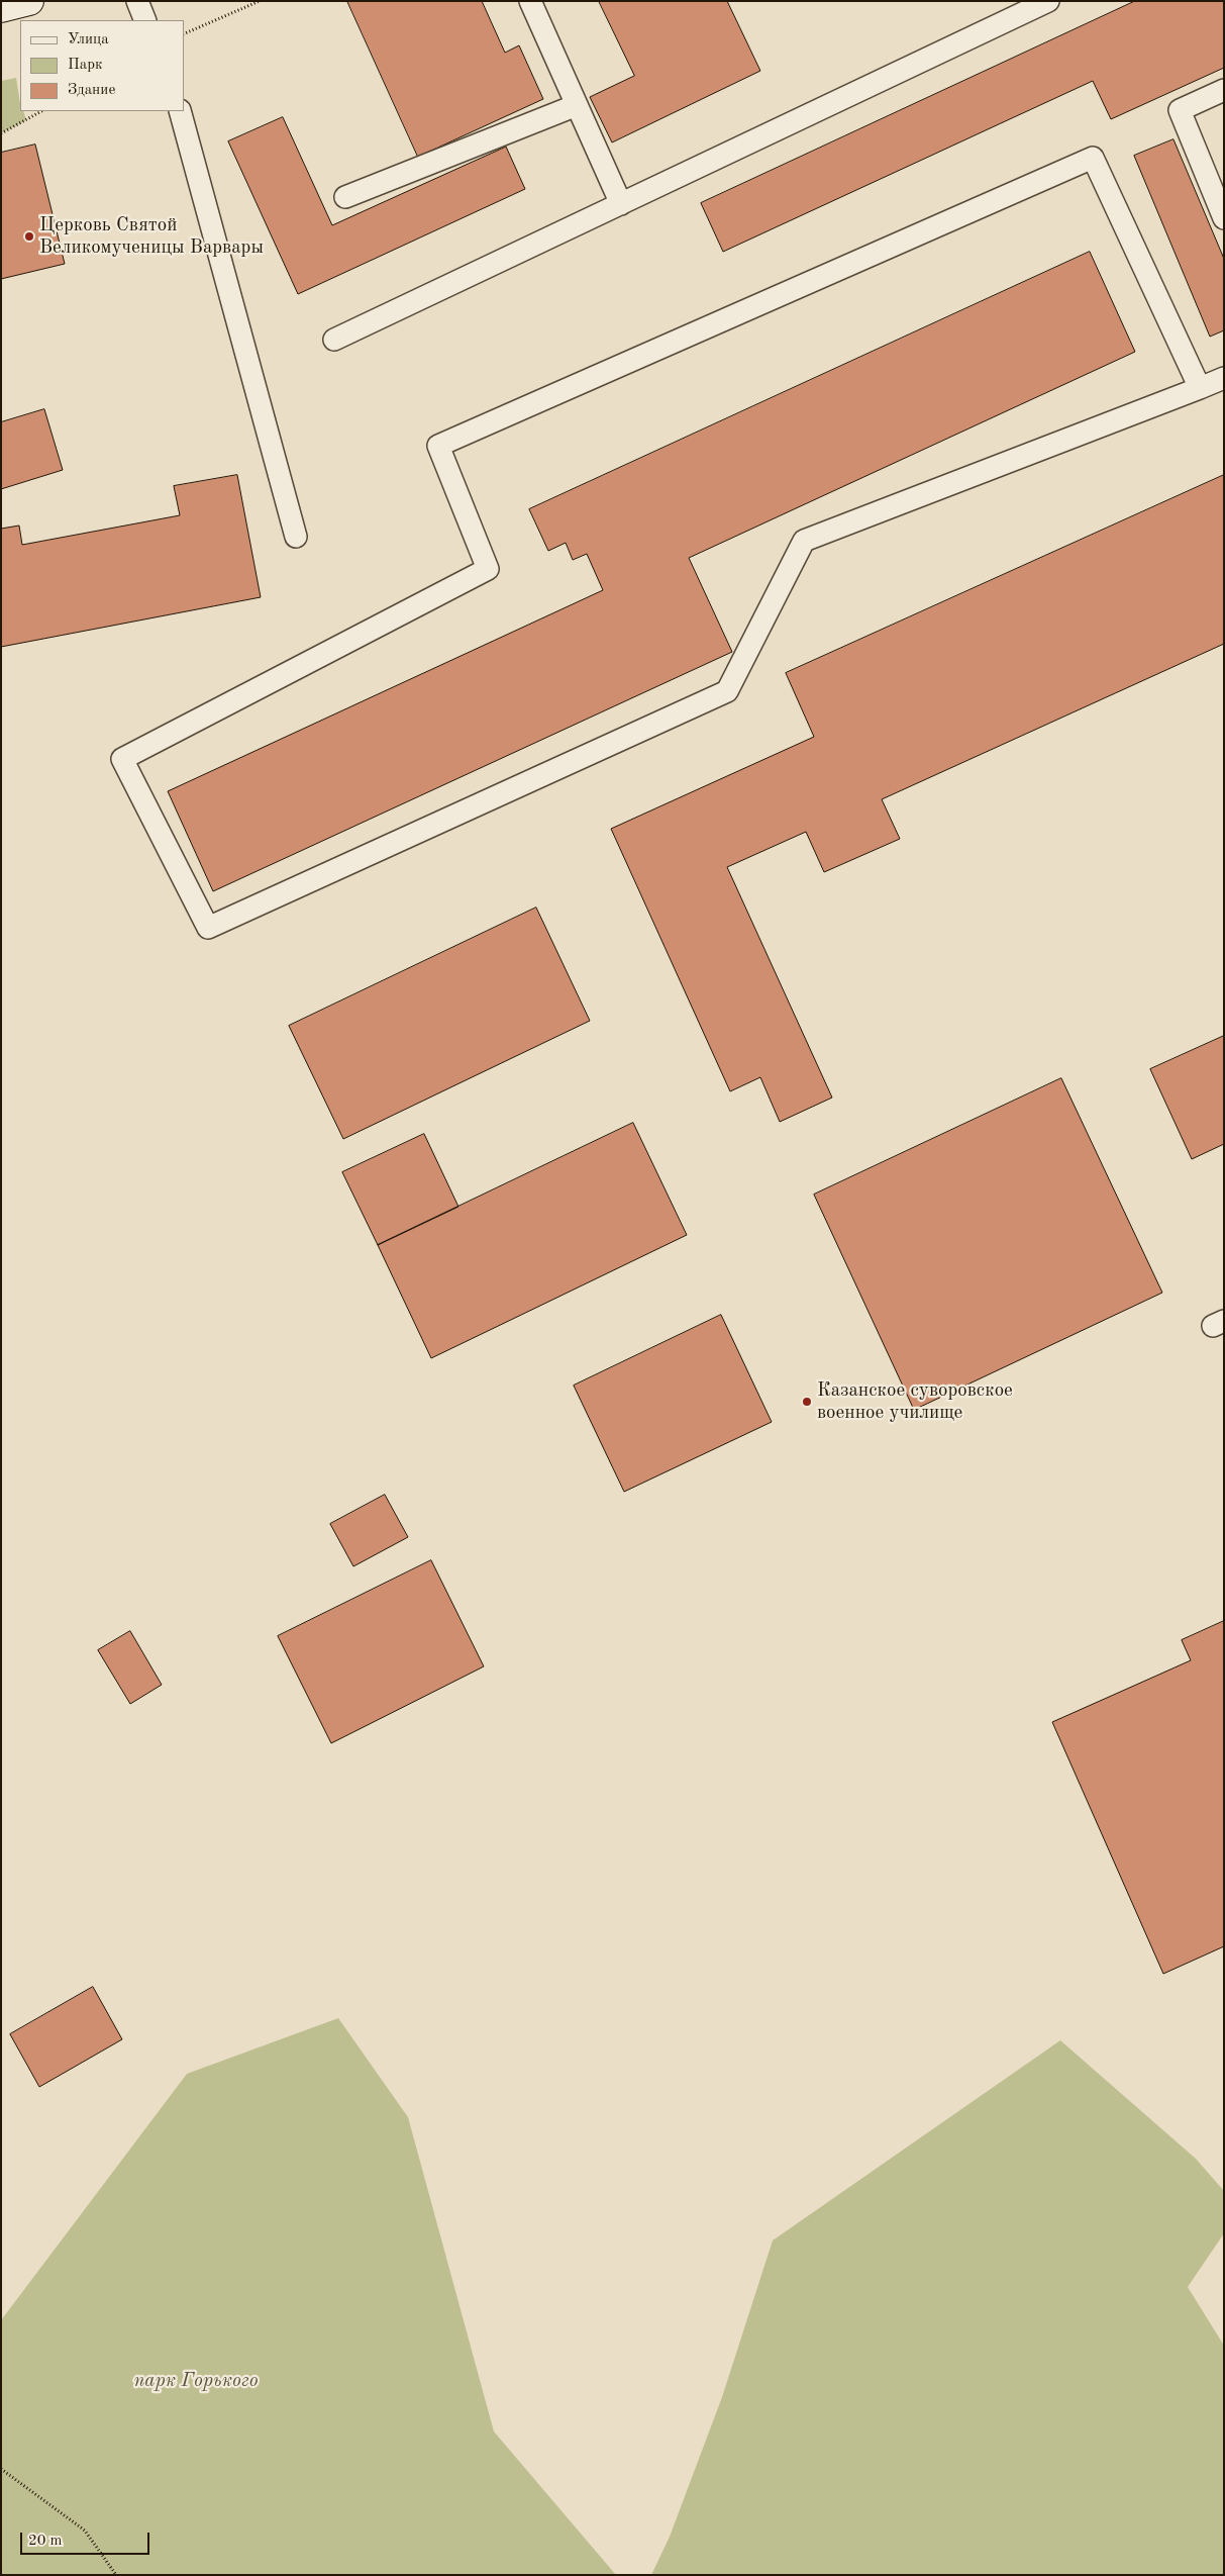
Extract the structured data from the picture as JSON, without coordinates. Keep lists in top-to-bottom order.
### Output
{
  "parks": ["парк Горького"],
  "places": ["Церковь Святой Великомученицы Варвары", "Казанское суворовское военное училище"],
  "legend": ["Улица", "Парк", "Здание"],
  "scale_bar": "20 m"
}
